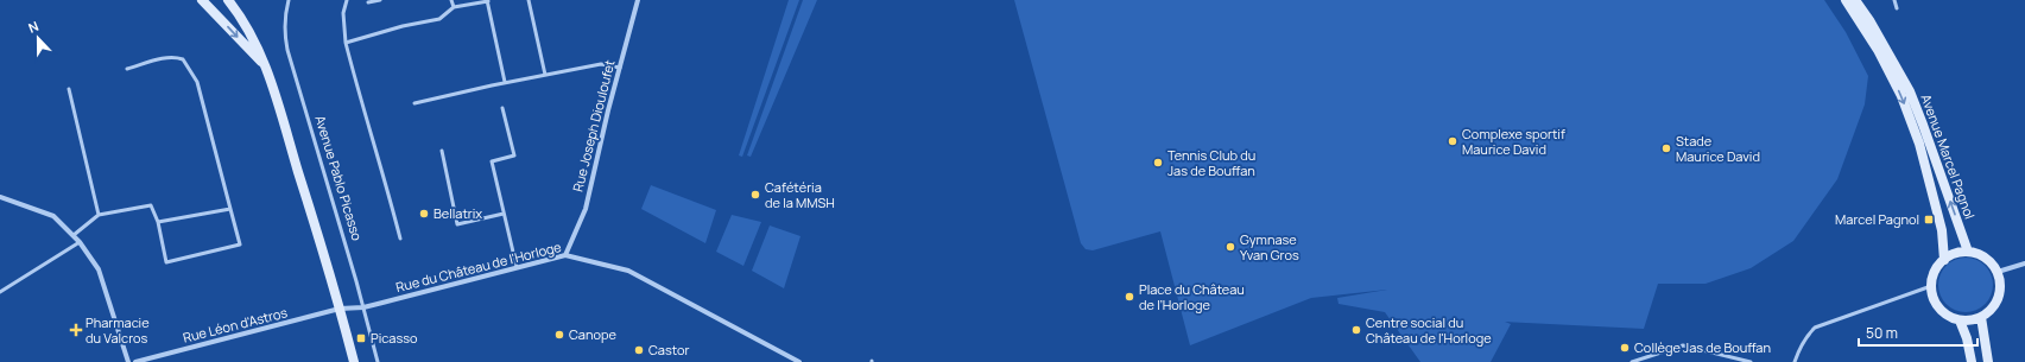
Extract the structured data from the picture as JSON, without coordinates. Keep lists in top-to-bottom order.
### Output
{
  "streets": {
    "main road": ["Avenue Marcel Pagnol"],
    "street": ["Rue Joseph Diouloufet", "Rue du Château de l'Horloge", "Rue Léon d'Astros"],
    "lane": ["Avenue Pablo Picasso"]
  },
  "crossings": [
    ["Rue Joseph Diouloufet", "Rue du Château de l'Horloge"],
    ["Avenue Pablo Picasso", "Rue du Château de l'Horloge"],
    ["Rue du Château de l'Horloge", "Rue Léon d'Astros"]
  ],
  "places": {
    "other": [
      "Complexe sportif Maurice David",
      "Stade Maurice David",
      "Tennis Club du Jas de Bouffan",
      "Cafétéria de la MMSH",
      "Bellatrix",
      "Gymnase Yvan Gros",
      "Place du Château de l’Horloge",
      "Centre social du Château de l'Horloge",
      "Canope",
      "Collège Jas de Bouffan",
      "Castor"
    ],
    "transit": ["Marcel Pagnol", "Picasso"],
    "health": ["Pharmacie du Valcros"]
  },
  "scale_bar": "50 m",
  "north": "top"
}
